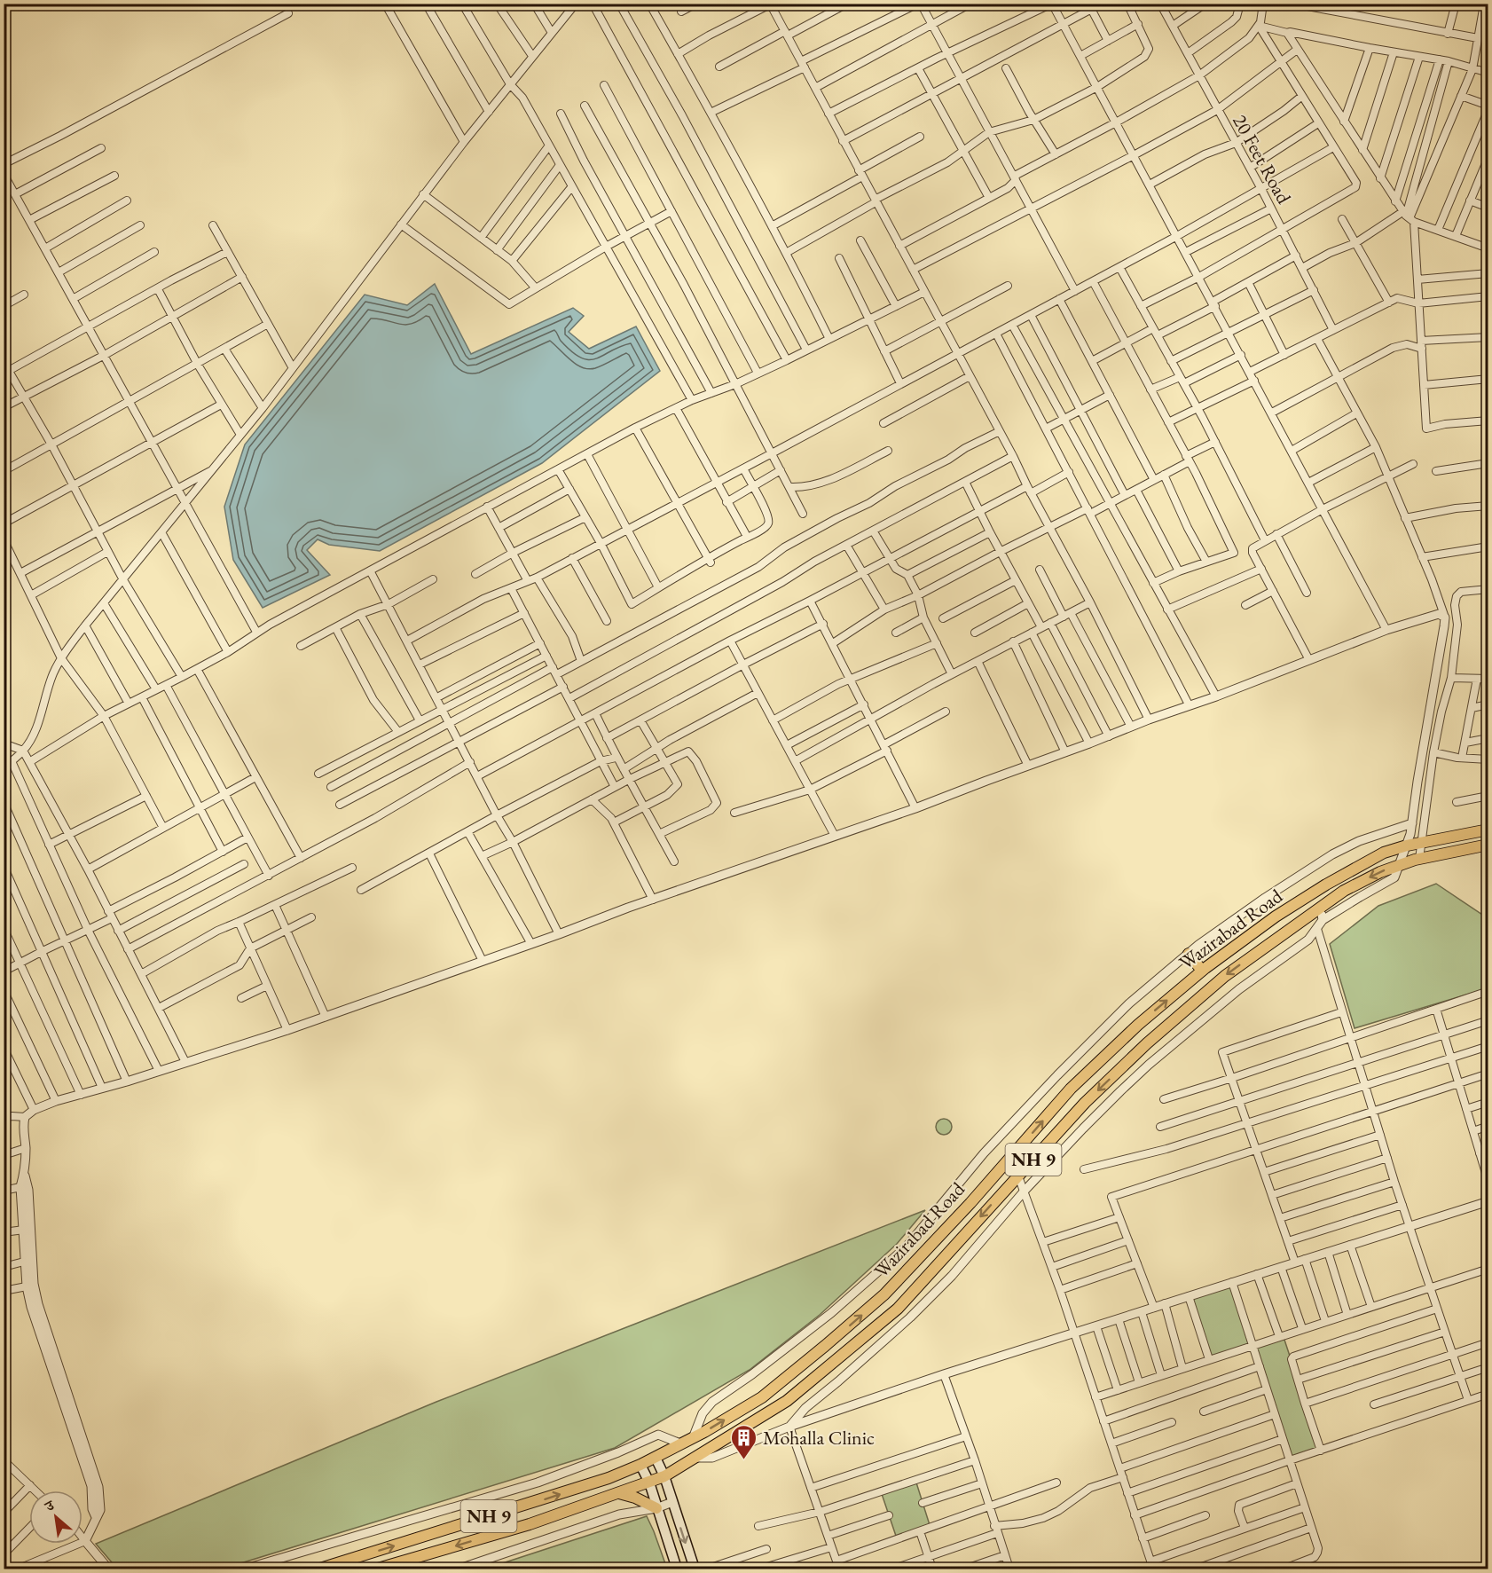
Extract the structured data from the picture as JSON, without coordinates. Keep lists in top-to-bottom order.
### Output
{
  "streets": {
    "main road": ["Wazirabad Road", "NH 9"],
    "street": ["20 Feet Road"]
  },
  "places": {
    "building": ["Mohalla Clinic"]
  },
  "north": "top left"
}
